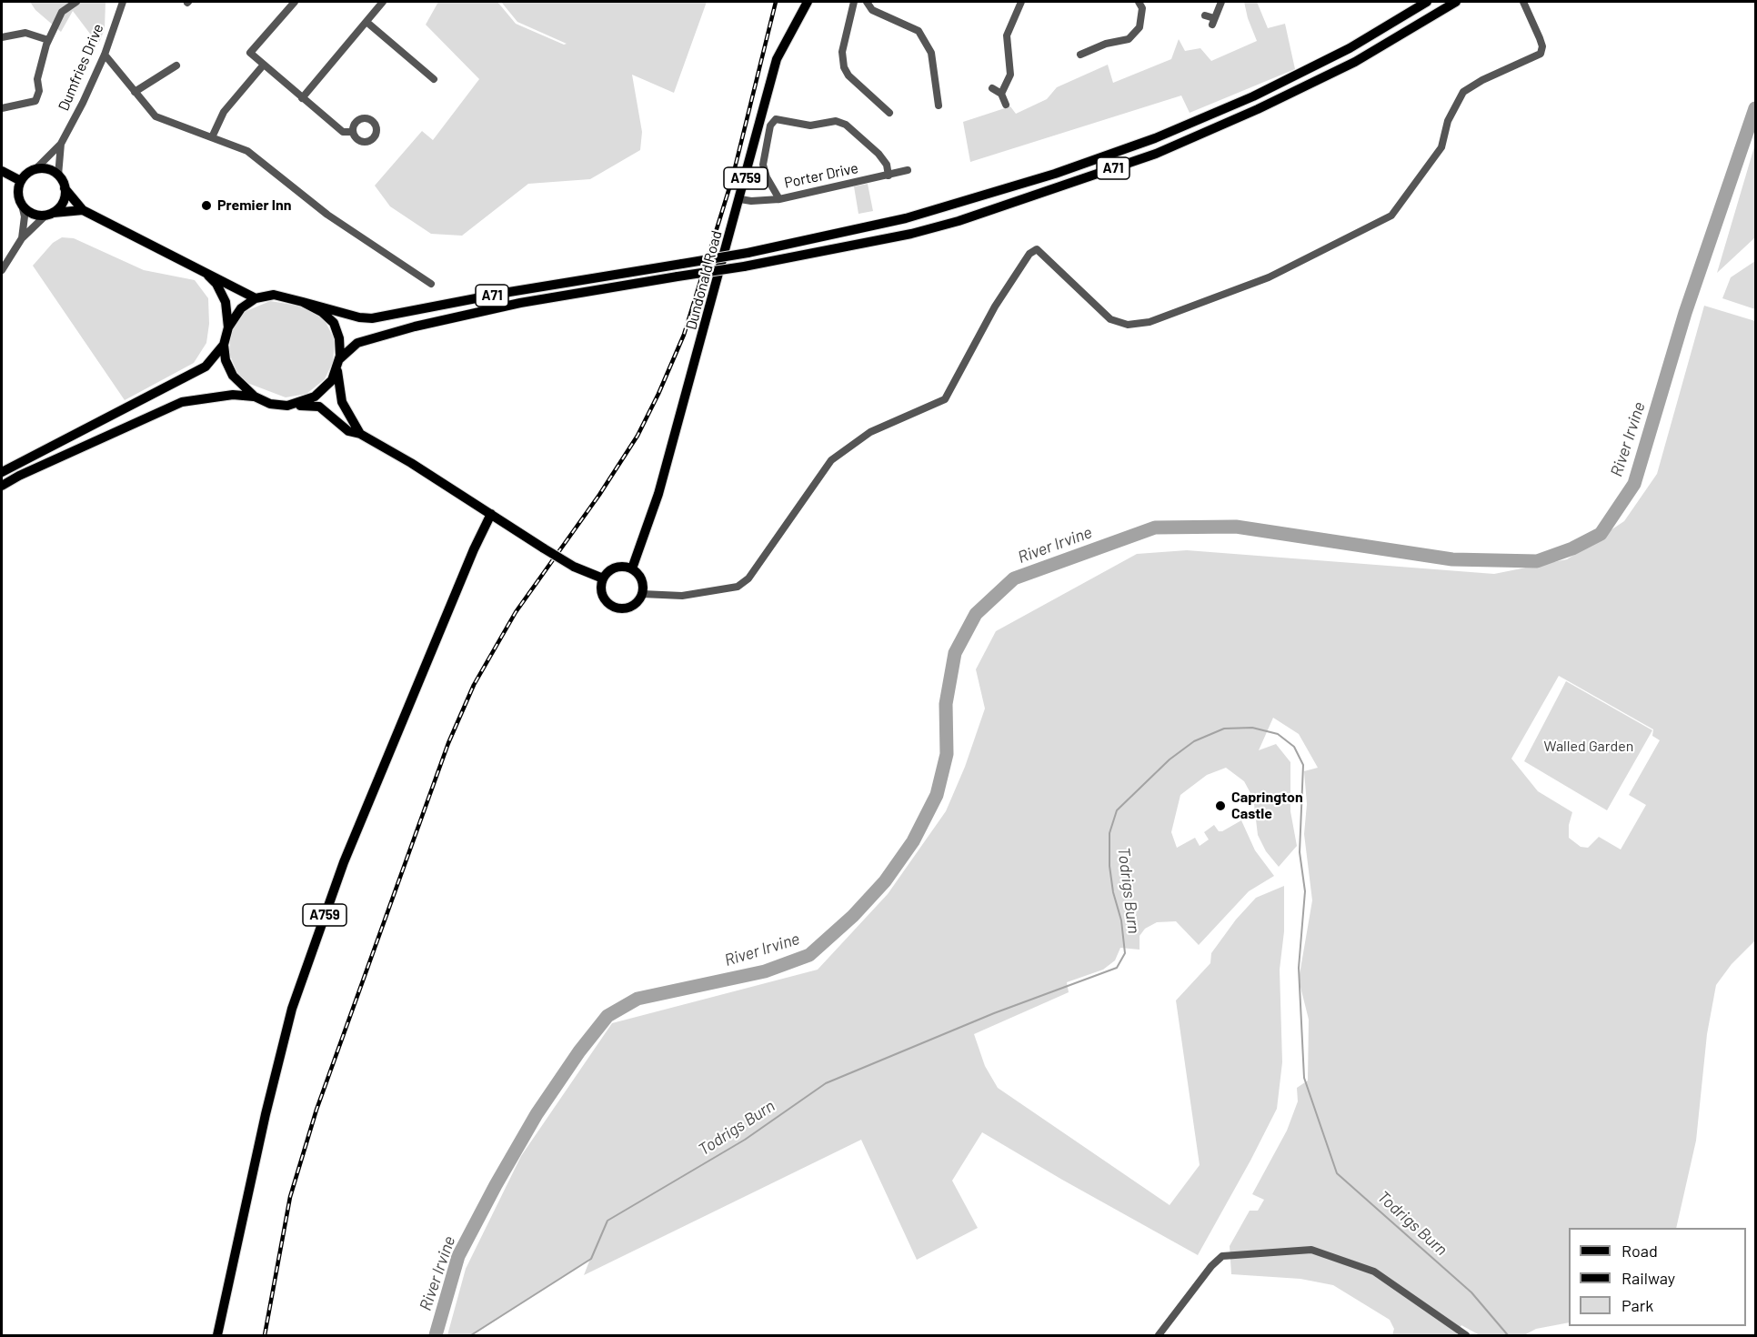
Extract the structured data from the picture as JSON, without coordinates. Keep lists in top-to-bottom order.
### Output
{
  "streets": {
    "main road": ["A71", "A759", "Dundonald Road"],
    "street": ["Dumfries Drive", "Porter Drive"]
  },
  "crossings": [
    ["Porter Drive", "Dundonald Road"]
  ],
  "water": ["River Irvine", "Todrigs Burn"],
  "parks": ["Walled Garden"],
  "places": ["Premier Inn", "Caprington Castle"],
  "legend": ["Road", "Railway", "Park"]
}
